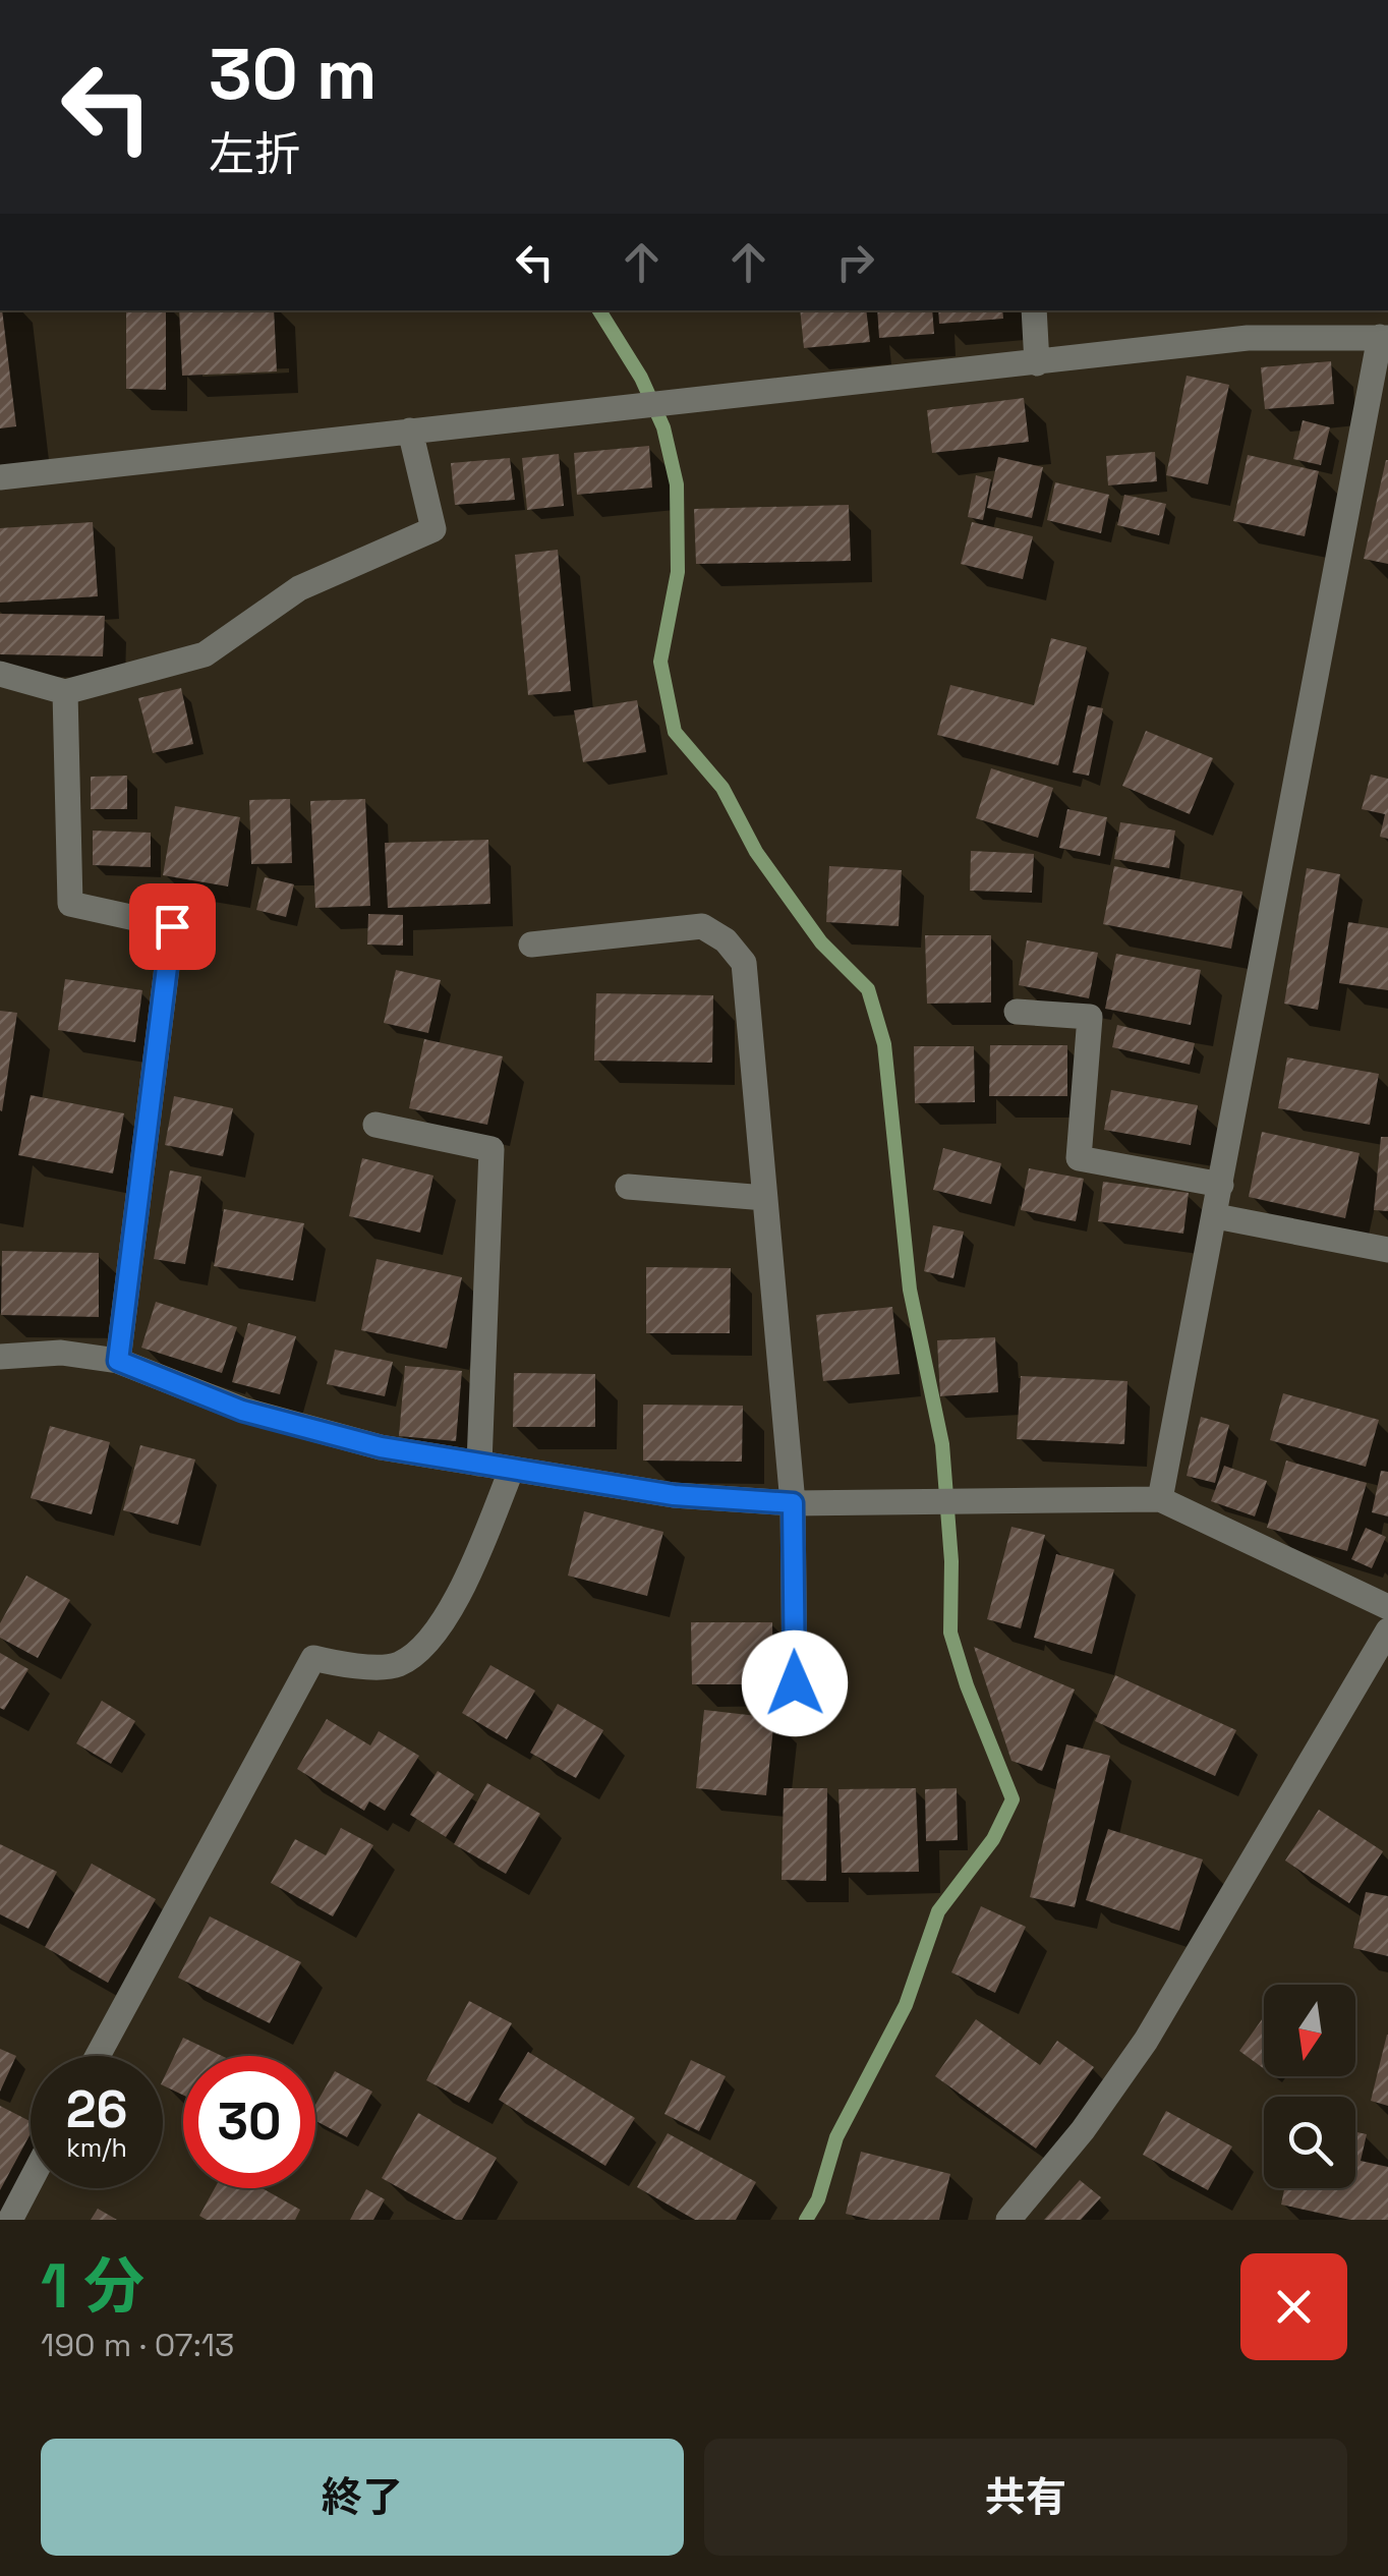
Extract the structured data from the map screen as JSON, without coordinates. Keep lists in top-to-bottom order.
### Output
{
  "north": "bottom",
  "page": {
    "turn": ["30 m", "左折"],
    "speed": "26 km/h",
    "limit": "30",
    "heading": ["1 分", "190 m · 07:13"],
    "buttons": ["終了", "共有"]
  }
}
